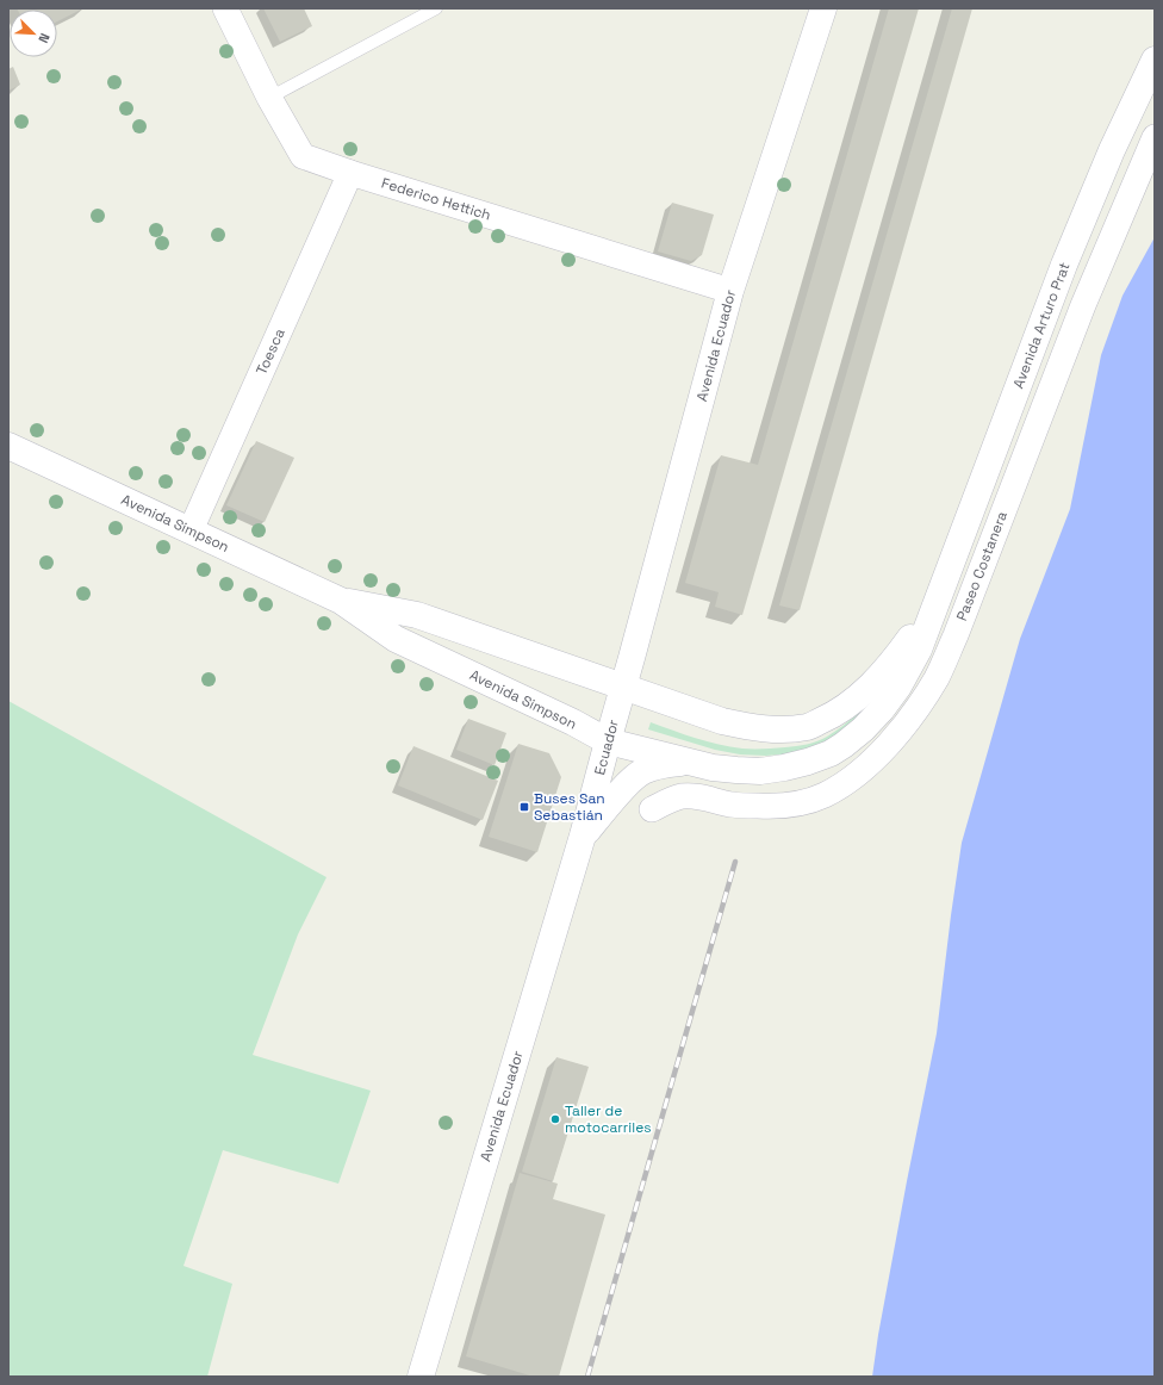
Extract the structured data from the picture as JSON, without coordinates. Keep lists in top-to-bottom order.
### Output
{
  "streets": {
    "main road": [
      "Avenida Arturo Prat",
      "Avenida Ecuador",
      "Avenida Simpson",
      "Ecuador"
    ],
    "street": ["Federico Hettich", "Toesca", "Paseo Costanera"]
  },
  "crossings": [
    ["Federico Hettich", "Avenida Ecuador"],
    ["Federico Hettich", "Toesca"],
    ["Avenida Arturo Prat", "Avenida Ecuador"],
    ["Avenida Arturo Prat", "Avenida Simpson"],
    ["Avenida Arturo Prat", "Ecuador"],
    ["Avenida Ecuador", "Avenida Simpson"],
    ["Avenida Ecuador", "Ecuador"],
    ["Toesca", "Avenida Simpson"],
    ["Avenida Simpson", "Ecuador"]
  ],
  "places": {
    "transit": ["Buses San Sebastián"],
    "other": ["Taller de motocarriles"]
  },
  "north": "bottom right"
}
